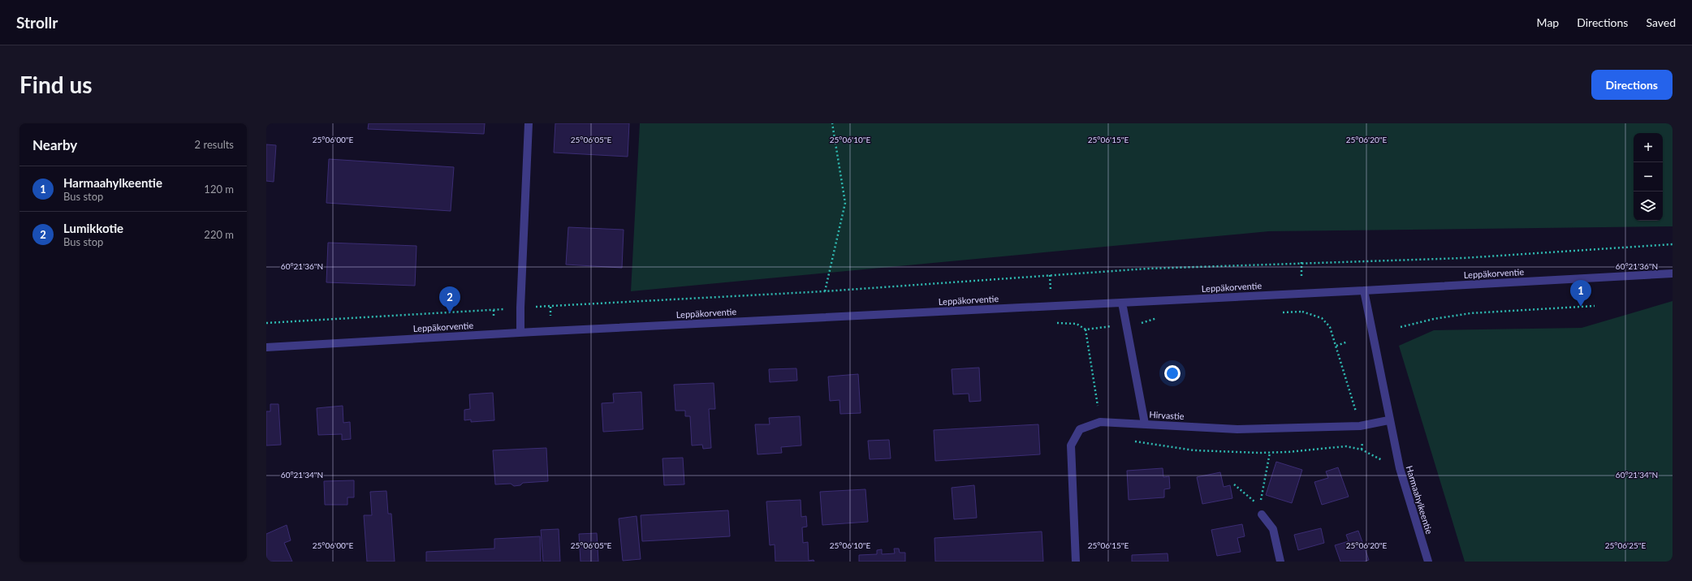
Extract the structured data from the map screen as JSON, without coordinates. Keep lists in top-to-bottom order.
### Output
{
  "streets": {
    "street": ["Leppäkorventie", "Hirvastie", "Harmaahylkeentie"]
  },
  "crossings": [
    ["Leppäkorventie", "Harmaahylkeentie"],
    ["Hirvastie", "Harmaahylkeentie"]
  ],
  "page": {
    "header": "Strollr",
    "nav": ["Map", "Directions", "Saved"],
    "buttons": "Directions",
    "title": "Find us",
    "heading": ["Nearby", "2 results"],
    "map_buttons": ["+", "−"],
    "list": [
      {
        "mark": "1",
        "name": "Harmaahylkeentie",
        "note": "Bus stop",
        "value": "120 m"
      },
      {
        "mark": "2",
        "name": "Lumikkotie",
        "note": "Bus stop",
        "value": "220 m"
      }
    ],
    "pins": ["1", "2"]
  },
  "coordinates": [
    "25°06'00\"E",
    "25°06'05\"E",
    "25°06'10\"E",
    "25°06'15\"E",
    "25°06'20\"E",
    "60°21'36\"N",
    "60°21'34\"N",
    "25°06'25\"E"
  ]
}
